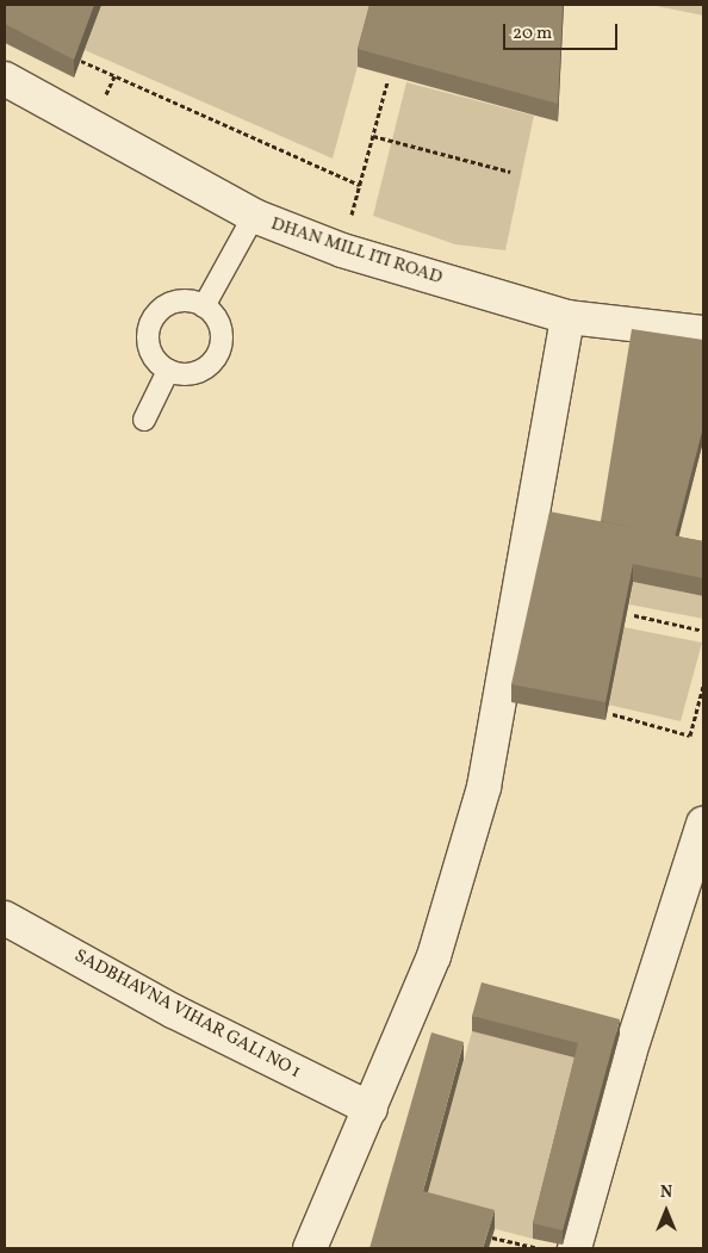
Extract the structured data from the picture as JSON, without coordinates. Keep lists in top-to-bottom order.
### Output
{
  "streets": {
    "street": ["DHAN MILL ITI ROAD", "SADBHAVNA VIHAR GALI NO 1"]
  },
  "scale_bar": "20 m",
  "north": "top"
}
